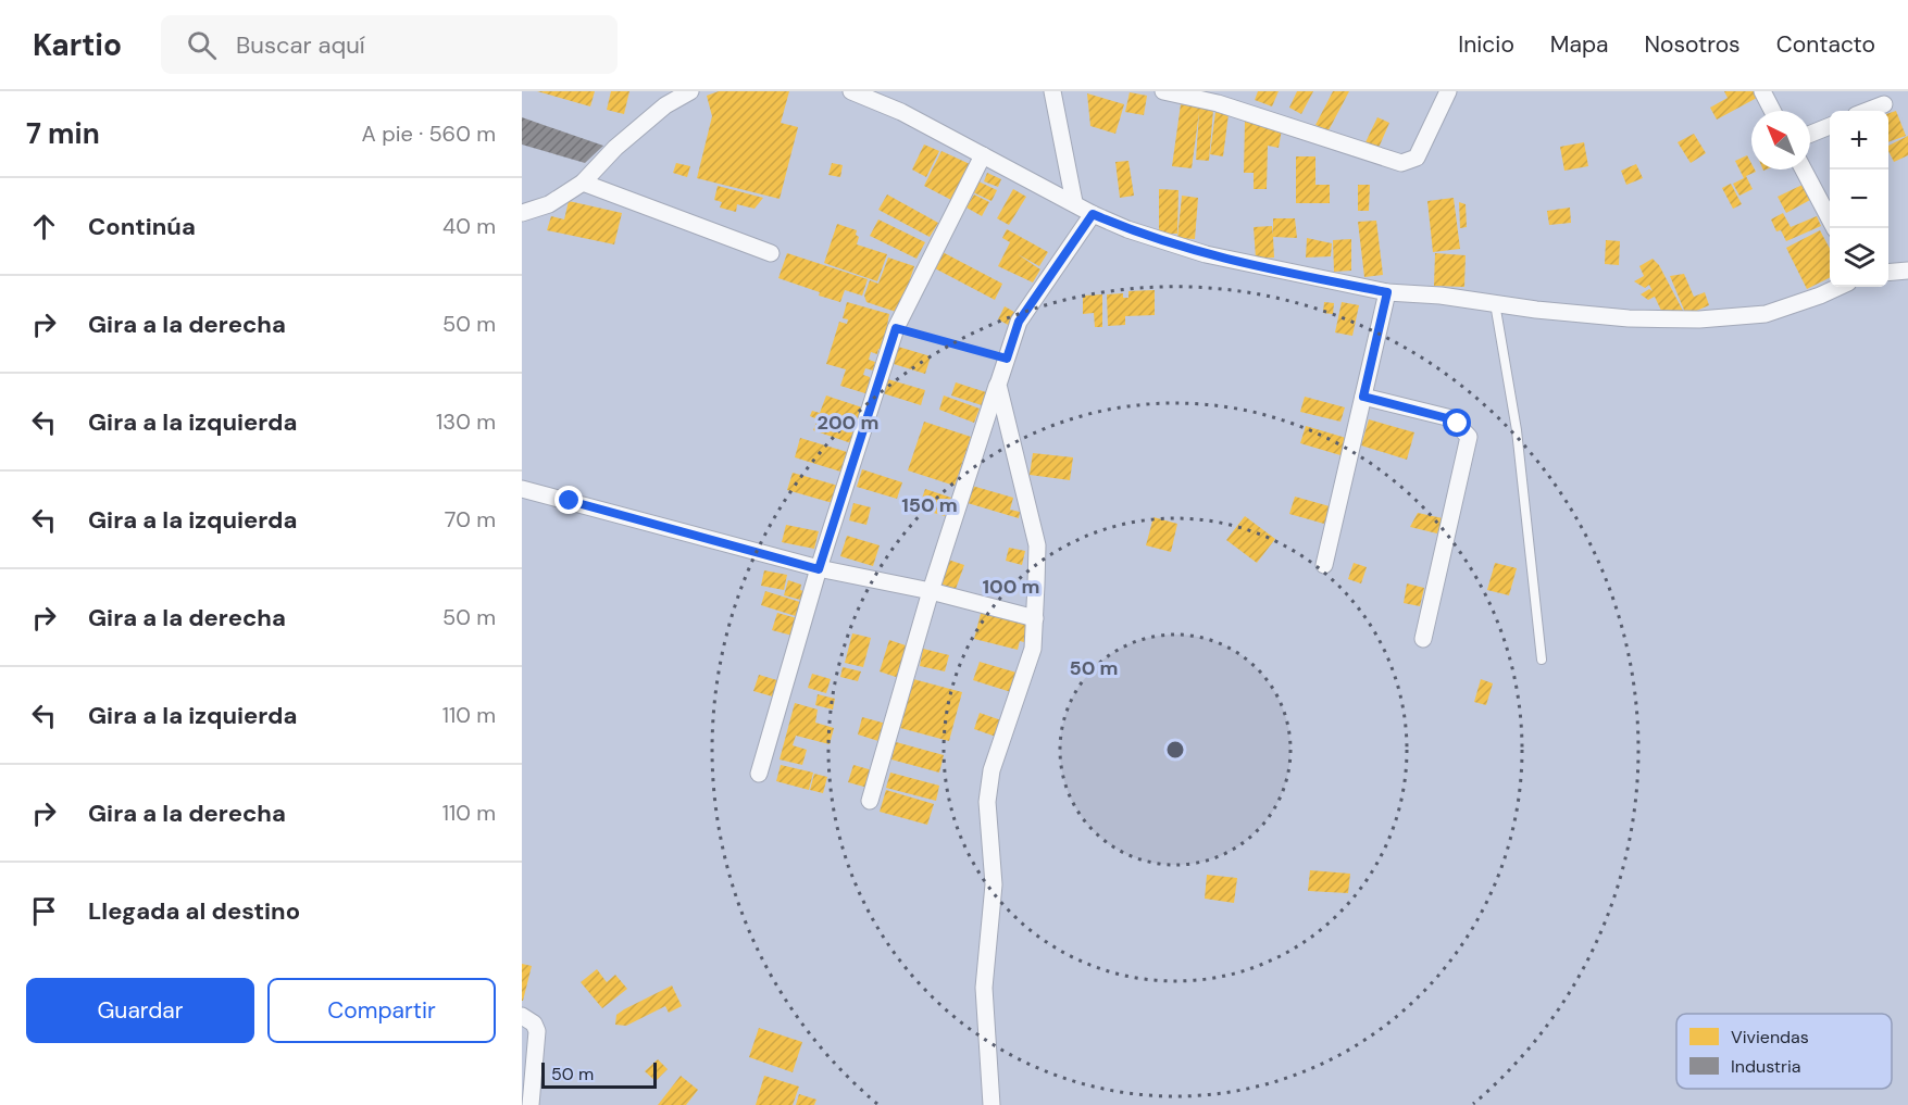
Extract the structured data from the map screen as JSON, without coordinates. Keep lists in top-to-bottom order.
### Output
{
  "legend": ["Viviendas", "Industria"],
  "scale_bar": "50 m",
  "north": "top left",
  "page": {
    "header": "Kartio",
    "search": "Buscar aquí",
    "nav": [
      "Inicio",
      "Mapa",
      "Nosotros",
      "Contacto"
    ],
    "heading": ["7 min", "A pie · 560 m"],
    "map_buttons": ["+", "−"],
    "list": [
      ["Continúa", "40 m"],
      ["Gira a la derecha", "50 m"],
      ["Gira a la izquierda", "130 m"],
      ["Gira a la izquierda", "70 m"],
      ["Gira a la derecha", "50 m"],
      ["Gira a la izquierda", "110 m"],
      ["Gira a la derecha", "110 m"],
      "Llegada al destino"
    ],
    "buttons": ["Guardar", "Compartir"],
    "scale": "50 m"
  },
  "rings": [
    "200 m",
    "150 m",
    "100 m",
    "50 m"
  ]
}
